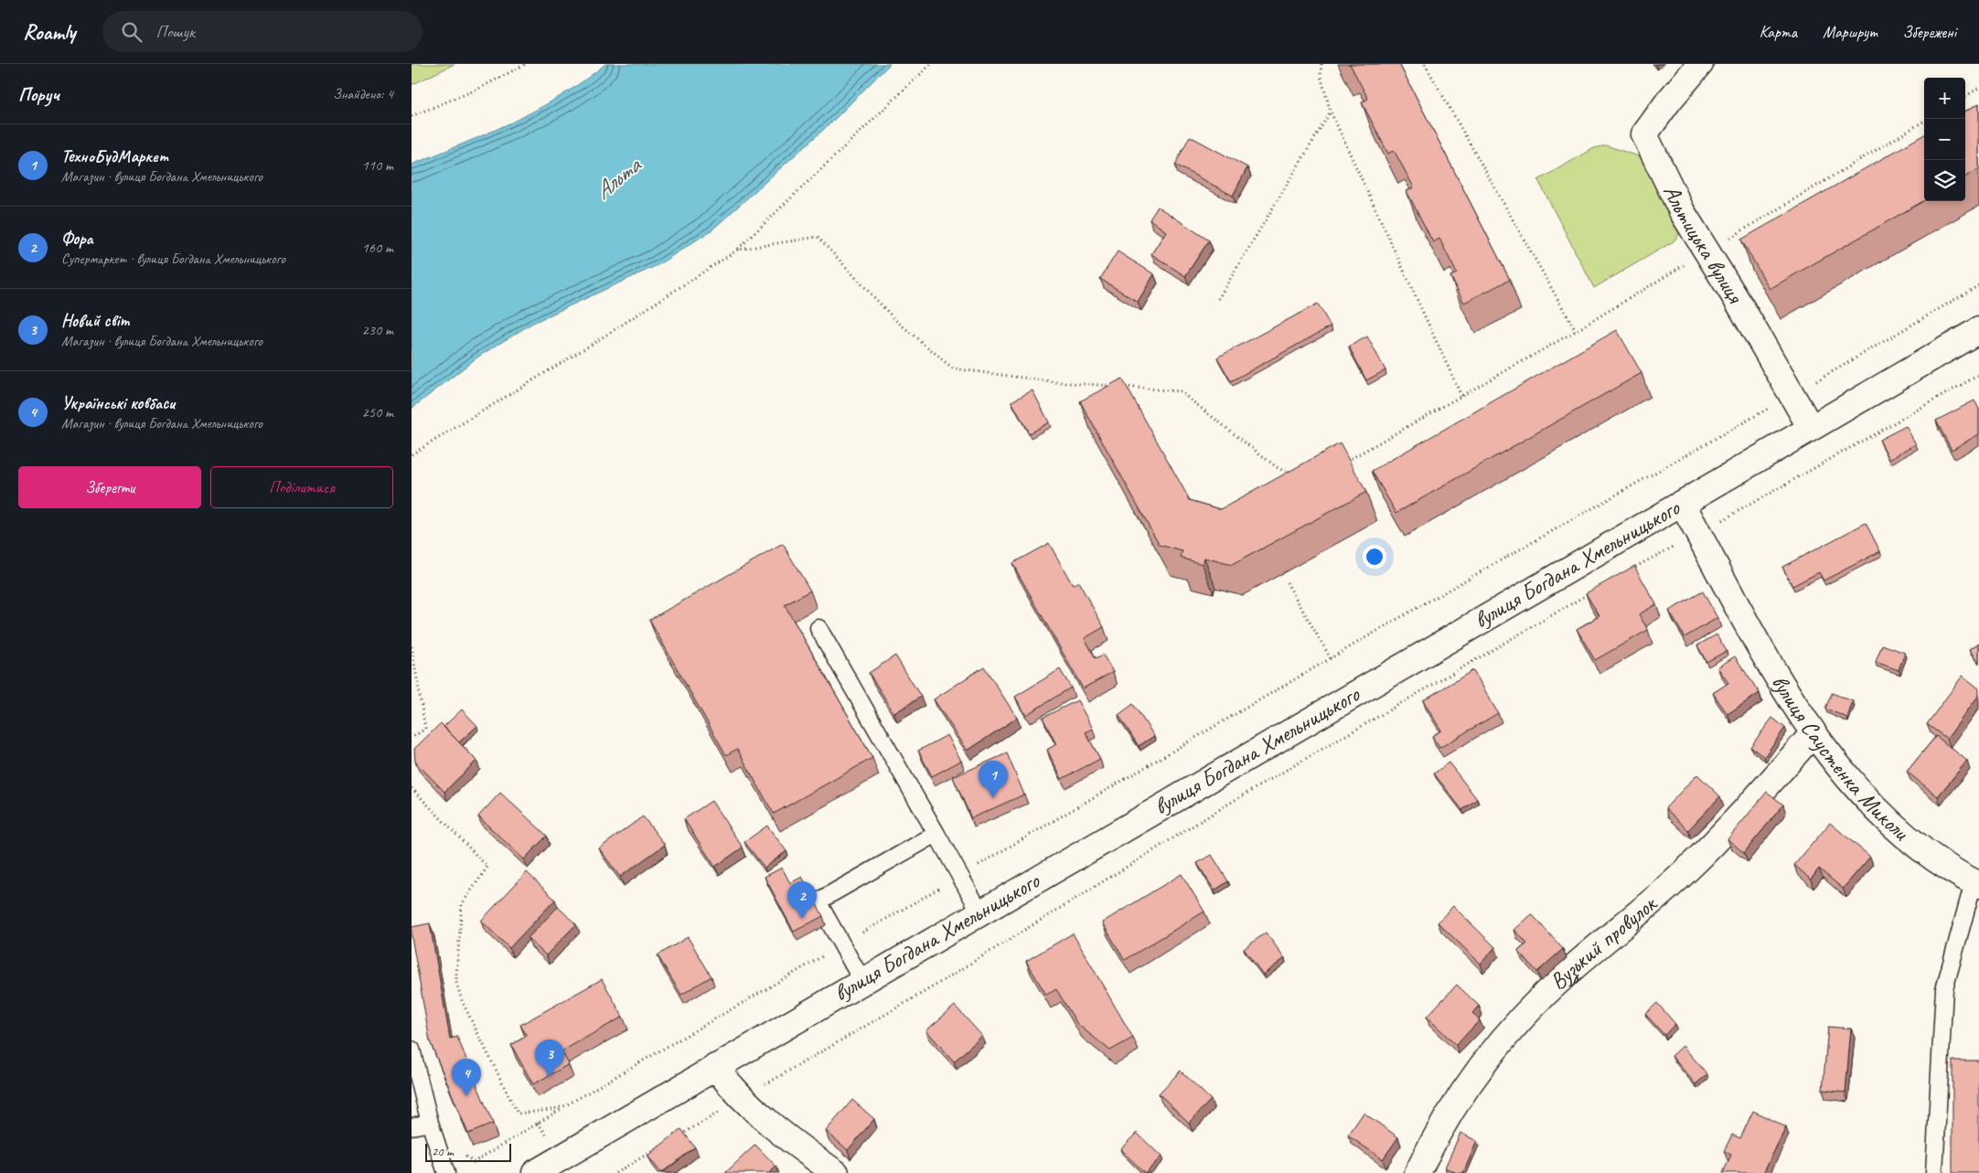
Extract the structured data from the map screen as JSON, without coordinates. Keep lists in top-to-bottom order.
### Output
{
  "streets": {
    "street": [
      "Альтицька вулиця",
      "вулиця Богдана Хмельницького",
      "вулиця Саустенка Миколи",
      "Вузький провулок"
    ]
  },
  "crossings": [
    ["Альтицька вулиця", "вулиця Богдана Хмельницького"],
    ["вулиця Богдана Хмельницького", "вулиця Саустенка Миколи"],
    ["вулиця Саустенка Миколи", "Вузький провулок"]
  ],
  "water": ["Альта"],
  "scale_bar": "20 m",
  "page": {
    "header": "Roamly",
    "search": "Пошук",
    "nav": ["Карта", "Маршрут", "Збережені"],
    "heading": ["Поруч", "Знайдено: 4"],
    "map_buttons": ["+", "−"],
    "list": [
      {
        "mark": "1",
        "name": "ТехноБудМаркет",
        "note": "Магазин · вулиця Богдана Хмельницького",
        "value": "110 m"
      },
      {
        "mark": "2",
        "name": "Фора",
        "note": "Супермаркет · вулиця Богдана Хмельницького",
        "value": "160 m"
      },
      {
        "mark": "3",
        "name": "Новий світ",
        "note": "Магазин · вулиця Богдана Хмельницького",
        "value": "230 m"
      },
      {
        "mark": "4",
        "name": "Українські ковбаси",
        "note": "Магазин · вулиця Богдана Хмельницького",
        "value": "250 m"
      }
    ],
    "buttons": ["Зберегти", "Поділитися"],
    "pins": [
      "1",
      "2",
      "3",
      "4"
    ],
    "scale": "20 m"
  }
}
